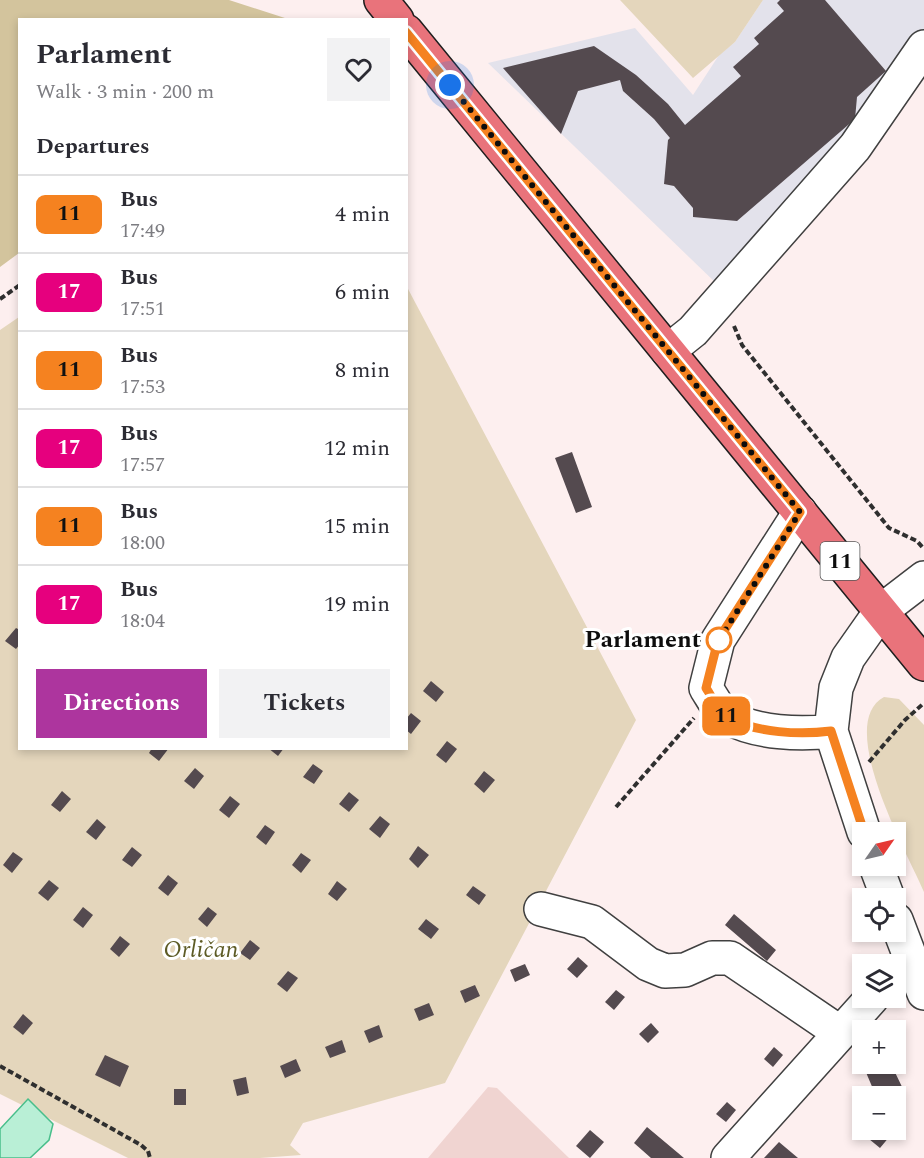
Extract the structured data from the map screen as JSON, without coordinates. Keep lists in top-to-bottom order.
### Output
{
  "streets": {
    "main road": ["11"]
  },
  "parks": ["Orličan"],
  "places": ["Parlament"],
  "lines": ["bus line 11"],
  "north": "top right",
  "page": {
    "on_map": "11",
    "heading": [
      ["Parlament", "Walk · 3 min · 200 m"],
      "Departures"
    ],
    "list": [
      {
        "mark": "11",
        "name": "Bus",
        "note": "17:49",
        "value": "4 min"
      },
      {
        "mark": "17",
        "name": "Bus",
        "note": "17:51",
        "value": "6 min"
      },
      {
        "mark": "11",
        "name": "Bus",
        "note": "17:53",
        "value": "8 min"
      },
      {
        "mark": "17",
        "name": "Bus",
        "note": "17:57",
        "value": "12 min"
      },
      {
        "mark": "11",
        "name": "Bus",
        "note": "18:00",
        "value": "15 min"
      },
      {
        "mark": "17",
        "name": "Bus",
        "note": "18:04",
        "value": "19 min"
      }
    ],
    "buttons": ["Directions", "Tickets"],
    "map_buttons": ["+", "−"]
  }
}
